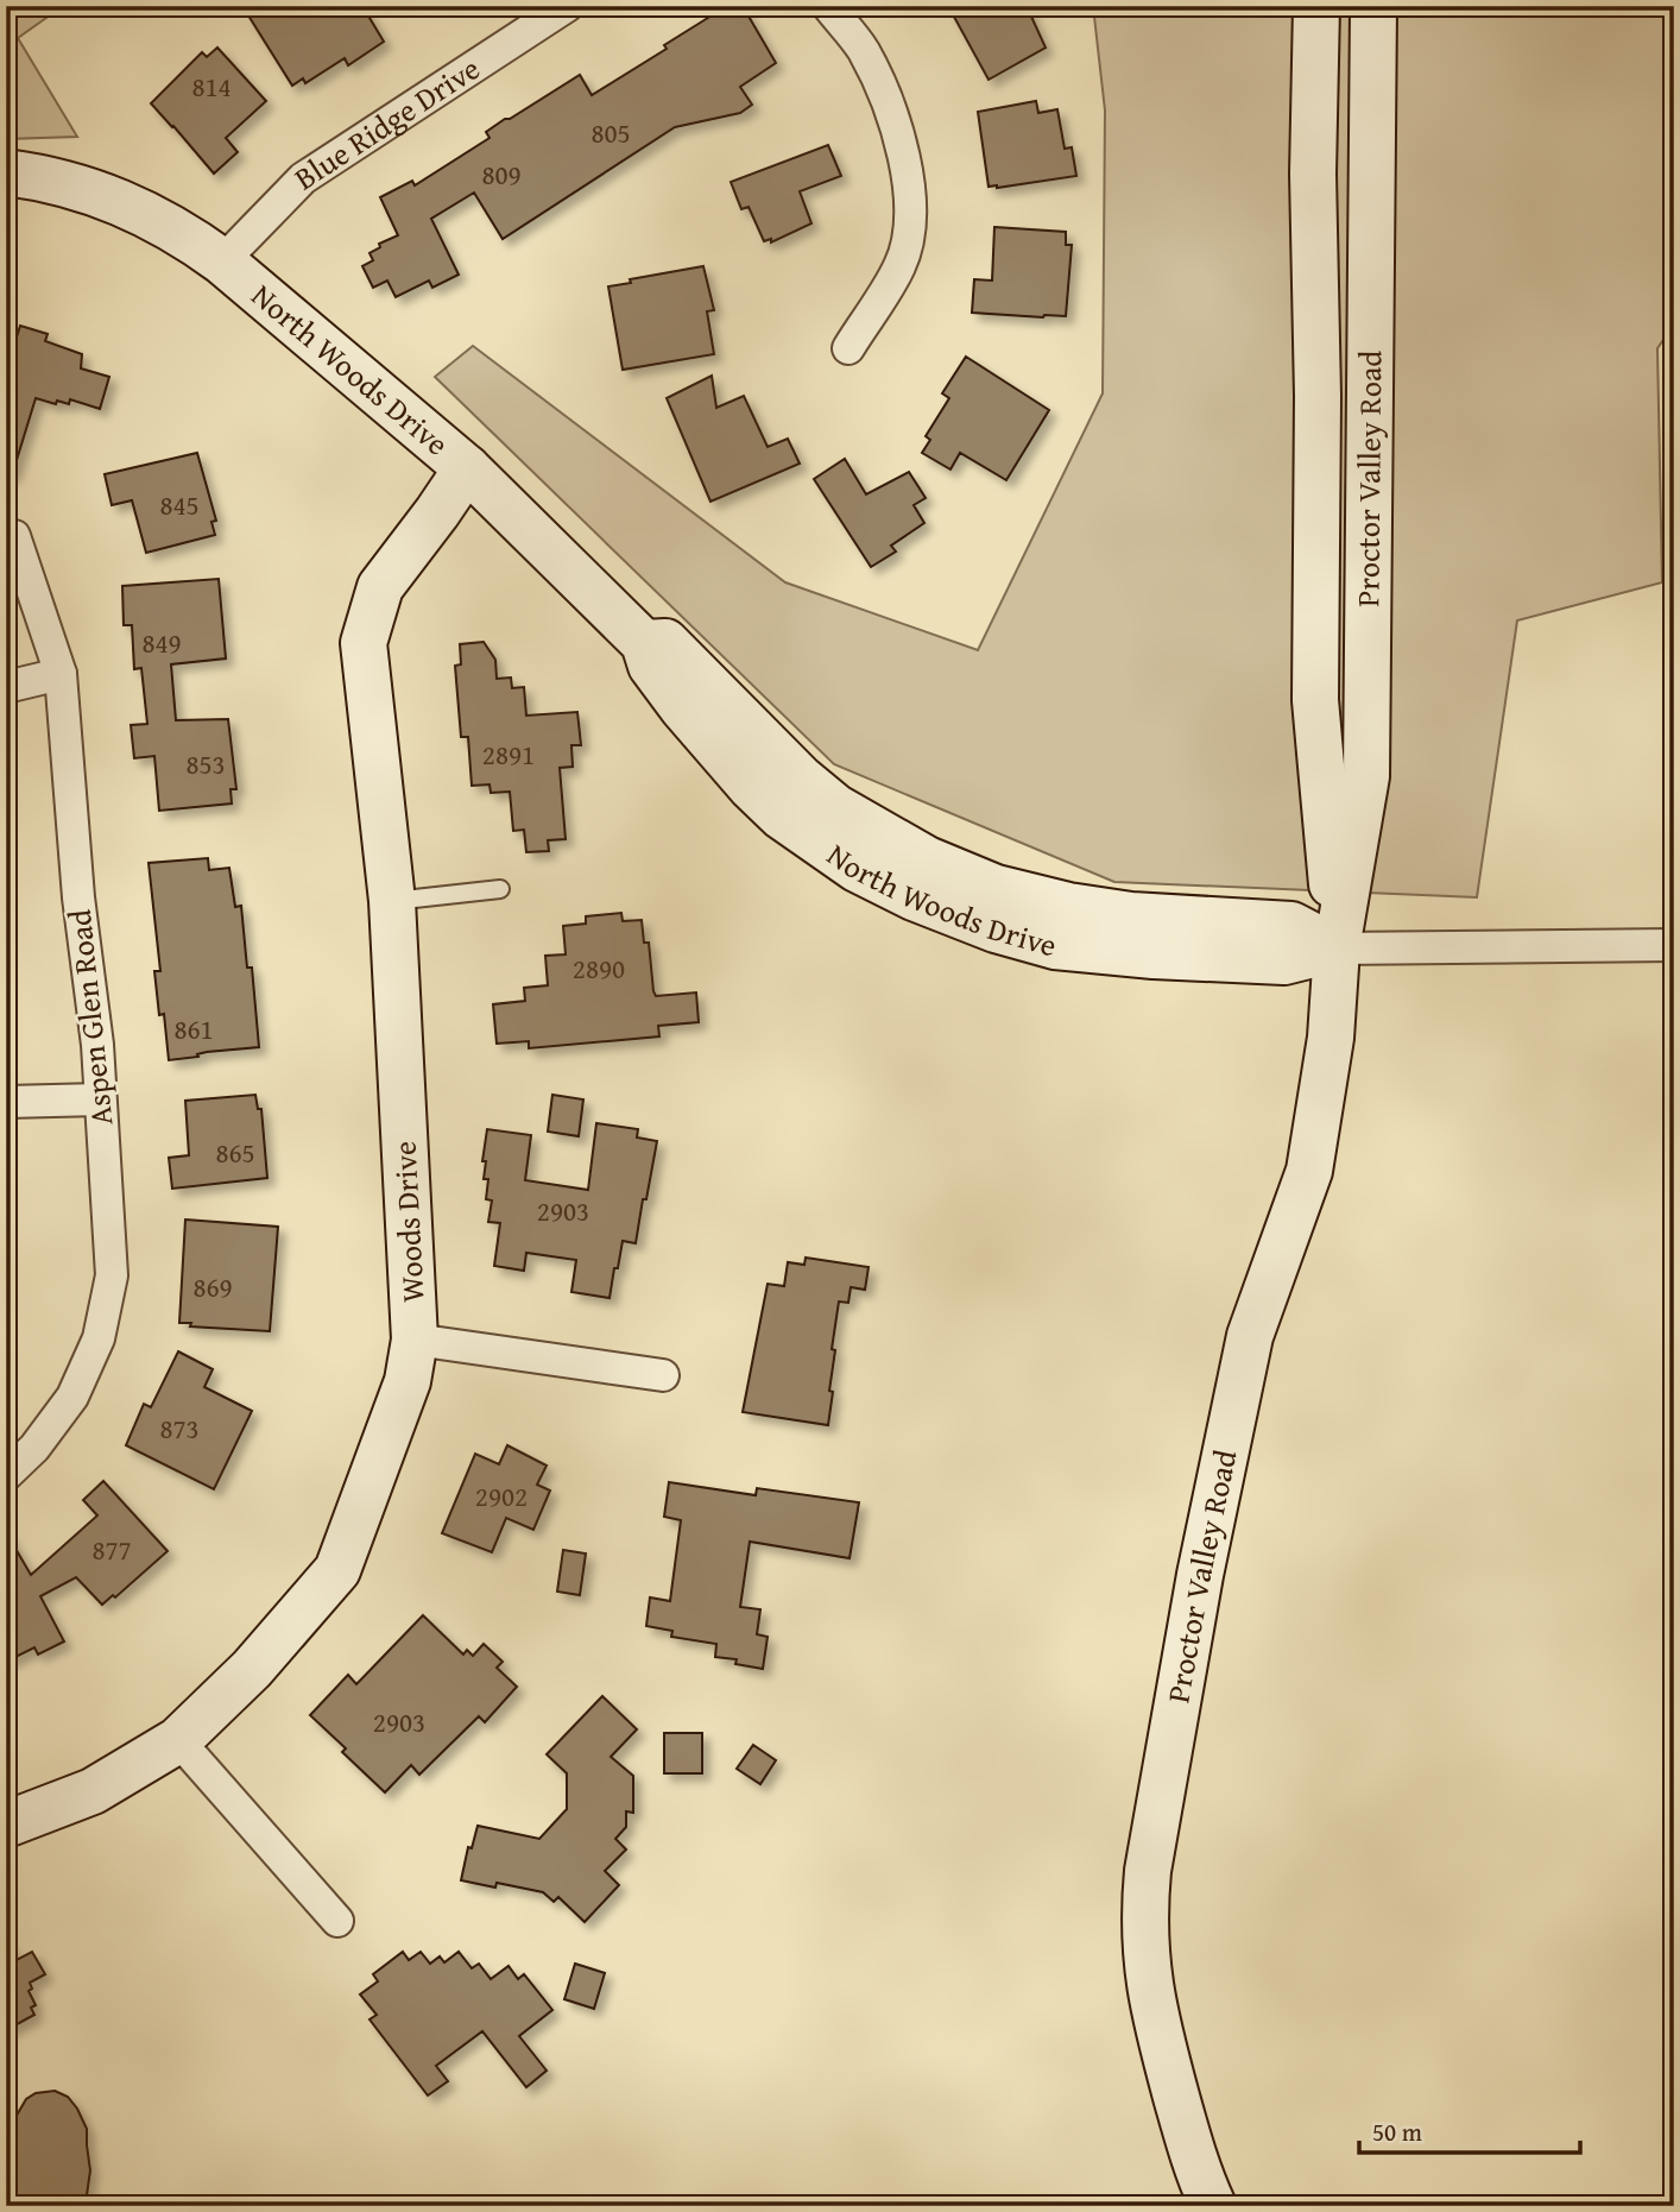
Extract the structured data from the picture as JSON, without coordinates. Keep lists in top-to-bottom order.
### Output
{
  "streets": {
    "street": [
      "Blue Ridge Drive",
      "North Woods Drive",
      "Proctor Valley Road",
      "Aspen Glen Road",
      "Woods Drive"
    ]
  },
  "crossings": [
    ["Blue Ridge Drive", "North Woods Drive"],
    ["North Woods Drive", "Proctor Valley Road"],
    ["North Woods Drive", "Woods Drive"]
  ],
  "house_numbers": [
    "814",
    "805",
    "809",
    "845",
    "849",
    "2891",
    "853",
    "2890",
    "861",
    "865",
    "2903",
    "869",
    "873",
    "2902",
    "877",
    "2903"
  ],
  "scale_bar": "50 m"
}
